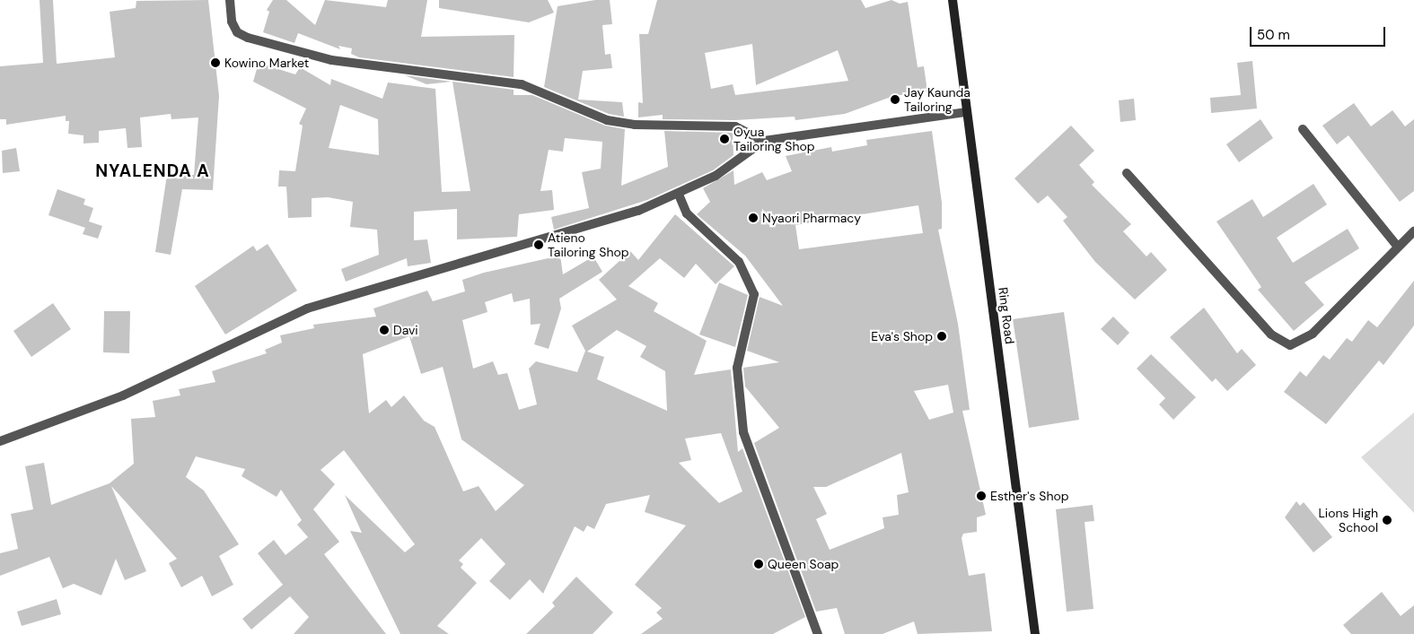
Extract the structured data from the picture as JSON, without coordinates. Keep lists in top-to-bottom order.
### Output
{
  "streets": {
    "main road": ["Ring Road"]
  },
  "districts": ["NYALENDA A"],
  "places": [
    "Kowino Market",
    "Jay Kaunda Tailoring",
    "Oyua Tailoring Shop",
    "Nyaori Pharmacy",
    "Atieno Tailoring Shop",
    "Davi",
    "Eva's Shop",
    "Esther's Shop",
    "Lions High School",
    "Queen Soap"
  ],
  "scale_bar": "50 m"
}
